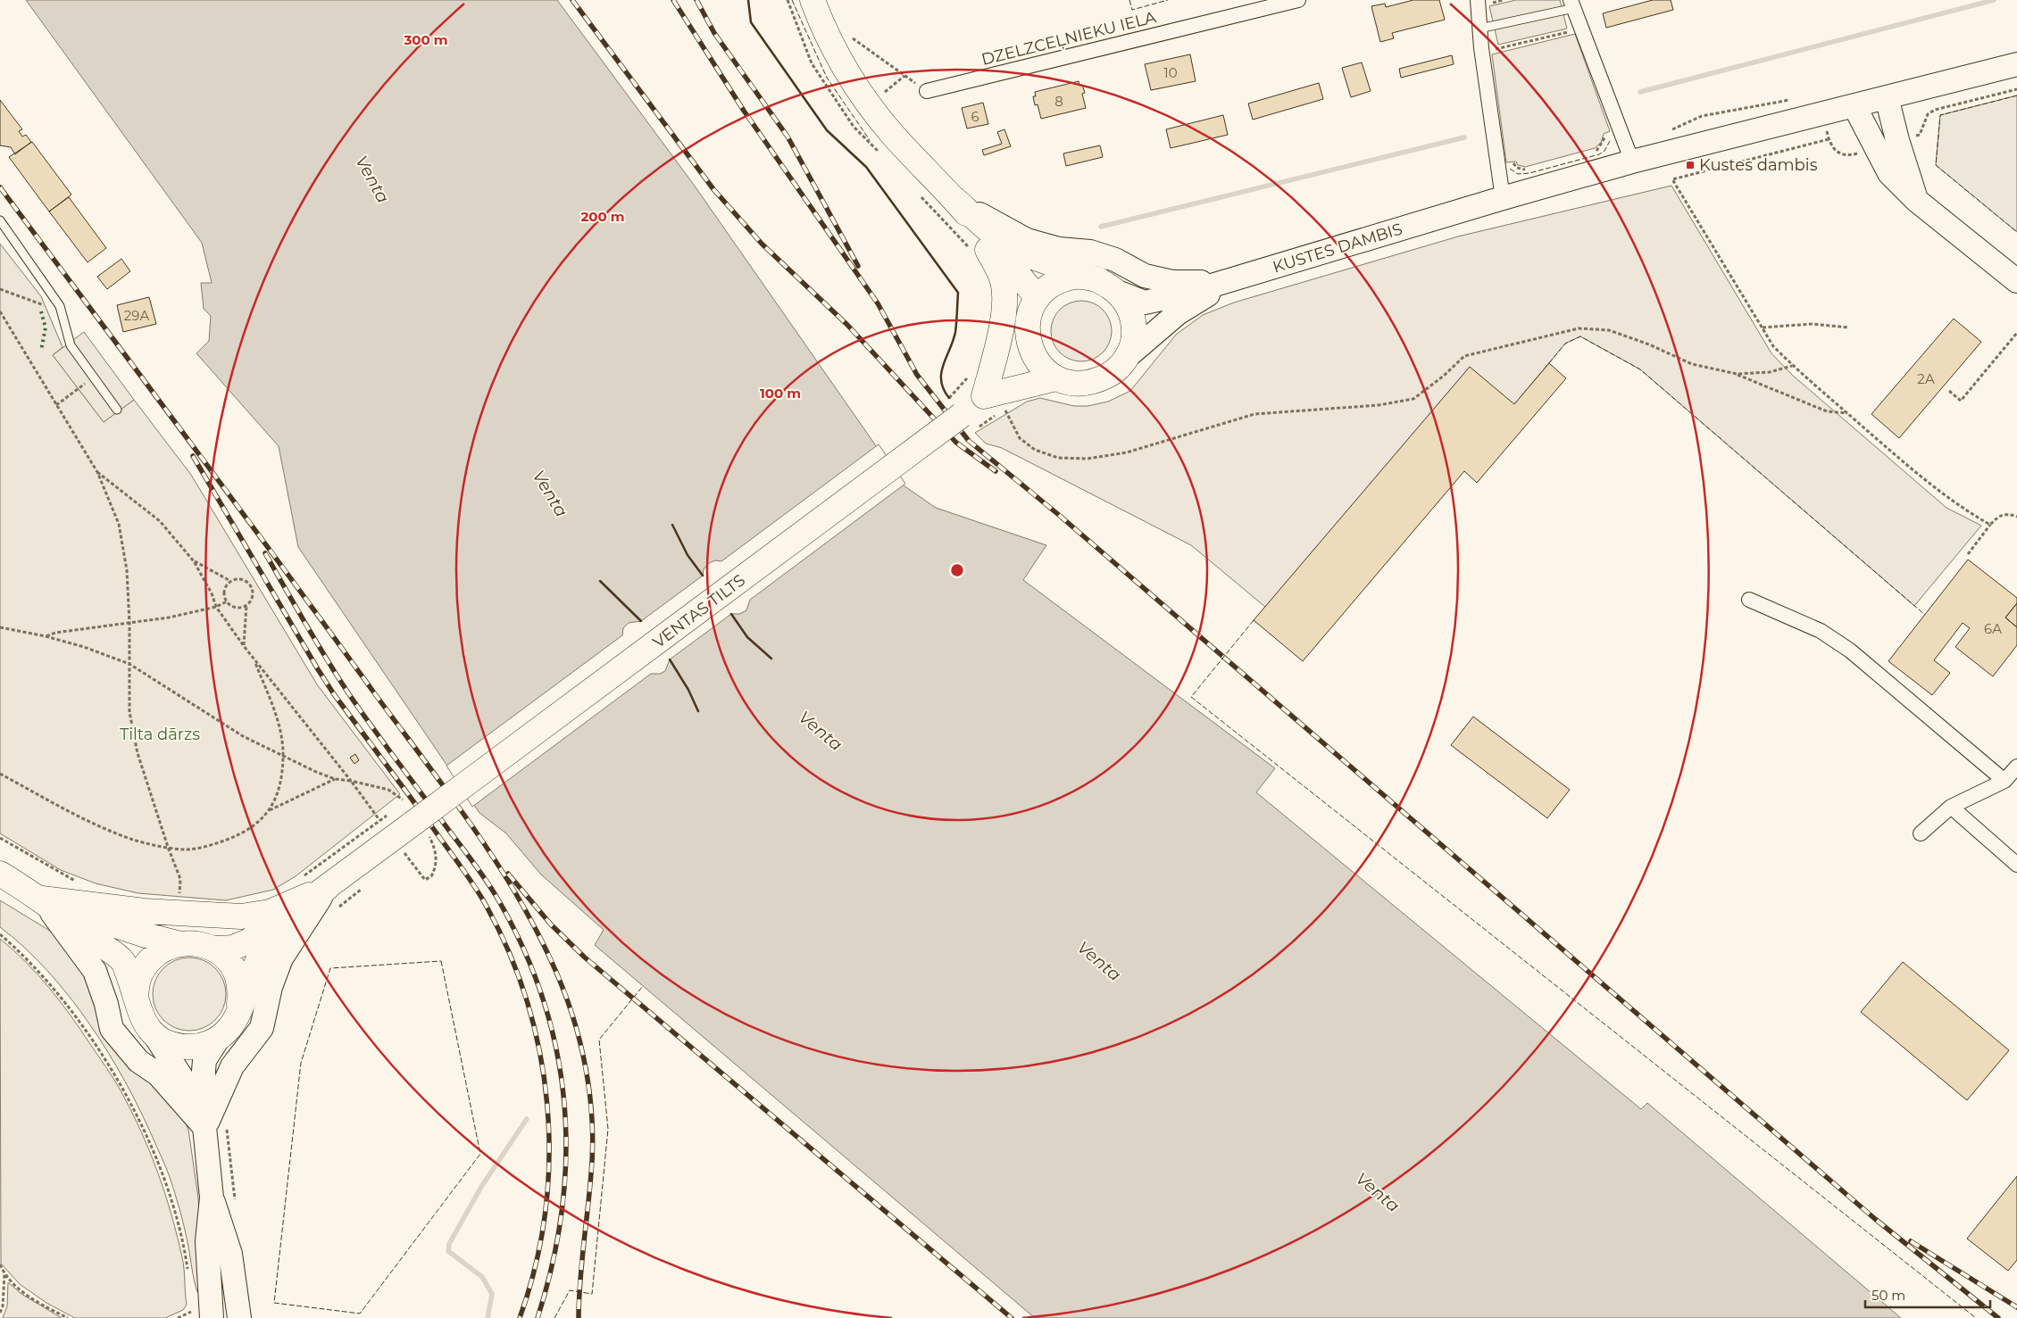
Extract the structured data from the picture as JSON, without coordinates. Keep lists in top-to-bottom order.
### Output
{
  "streets": {
    "highway": ["VENTAS TILTS"],
    "main road": ["KUSTES DAMBIS"],
    "street": ["DZELZCEĻNIEKU IELA"]
  },
  "water": ["Venta"],
  "parks": ["Tilta dārzs"],
  "places": {
    "transit": ["Kustes dambis"]
  },
  "house_numbers": [
    "10",
    "8",
    "6",
    "29A",
    "2A",
    "6A"
  ],
  "scale_bar": "50 m",
  "rings": ["300 m", "200 m", "100 m"]
}
